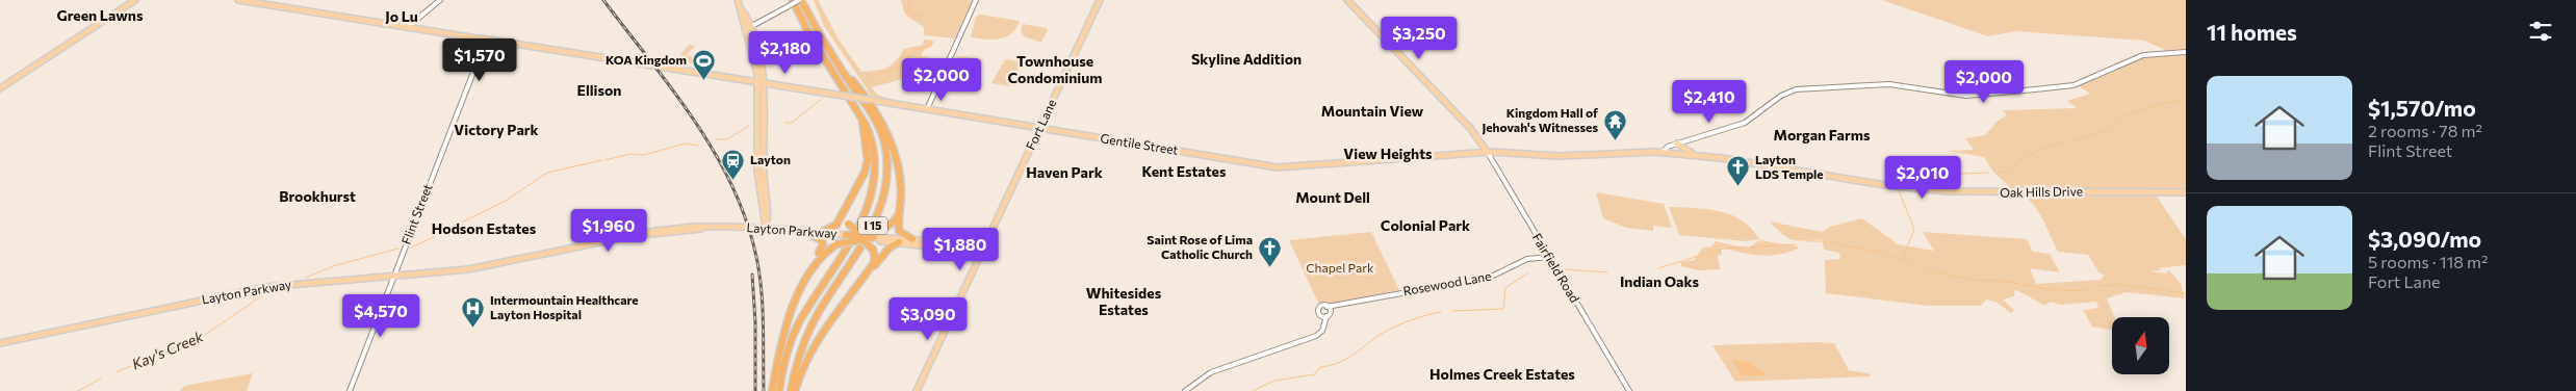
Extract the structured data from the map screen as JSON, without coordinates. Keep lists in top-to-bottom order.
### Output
{
  "streets": {
    "highway": ["I 15"],
    "main road": [
      "Fort Lane",
      "Gentile Street",
      "Oak Hills Drive",
      "Layton Parkway",
      "Fairfield Road"
    ],
    "street": ["Flint Street", "Rosewood Lane"]
  },
  "crossings": [
    ["Fort Lane", "Gentile Street"],
    ["Gentile Street", "Oak Hills Drive"],
    ["Gentile Street", "Flint Street"],
    ["Gentile Street", "Fairfield Road"],
    ["Flint Street", "Layton Parkway"],
    ["Fairfield Road", "Rosewood Lane"]
  ],
  "districts": [
    "Green Lawns",
    "Jo Lu",
    "Skyline Addition",
    "Townhouse Condominium",
    "Ellison",
    "Mountain View",
    "Victory Park",
    "Morgan Farms",
    "View Heights",
    "Kent Estates",
    "Haven Park",
    "Brookhurst",
    "Mount Dell",
    "Colonial Park",
    "Hodson Estates",
    "Indian Oaks",
    "Whitesides Estates",
    "Holmes Creek Estates"
  ],
  "water": ["Kay's Creek"],
  "parks": ["Chapel Park"],
  "places": {
    "sports": ["KOA Kingdom"],
    "temple": ["Kingdom Hall of Jehovah's Witnesses"],
    "station": ["Layton"],
    "church": ["Layton LDS Temple", "Saint Rose of Lima Catholic Church"],
    "hospital": ["Intermountain Healthcare Layton Hospital"]
  },
  "north": "top",
  "page": {
    "heading": "11 homes",
    "price": [
      "$3,250",
      "$2,180",
      "$1,570",
      "$2,000",
      "$2,000",
      "$2,410",
      "$2,010",
      "$1,960",
      "$1,880",
      "$4,570",
      "$3,090"
    ],
    "list": [
      {
        "name": "$1,570/mo",
        "note": "2 rooms · 78 m² · Flint Street"
      },
      {
        "name": "$3,090/mo",
        "note": "5 rooms · 118 m² · Fort Lane"
      }
    ]
  }
}
